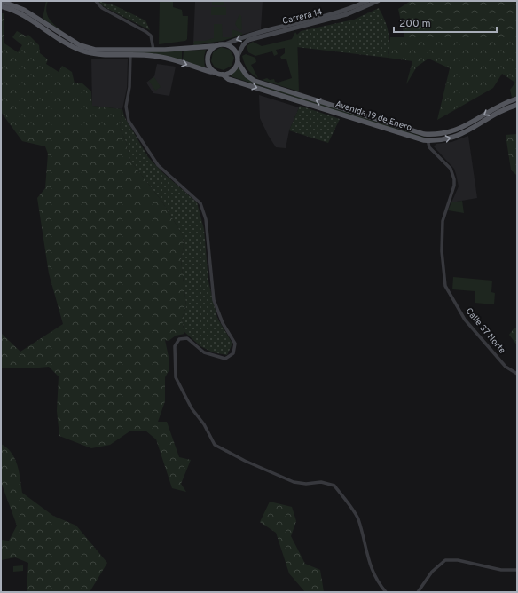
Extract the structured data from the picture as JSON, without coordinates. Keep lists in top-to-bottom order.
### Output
{
  "streets": {
    "main road": ["Carrera 14", "Avenida 19 de Enero"],
    "street": ["Calle 37 Norte"]
  },
  "crossings": [
    ["Carrera 14", "Avenida 19 de Enero"],
    ["Avenida 19 de Enero", "Calle 37 Norte"]
  ],
  "scale_bar": "200 m"
}
